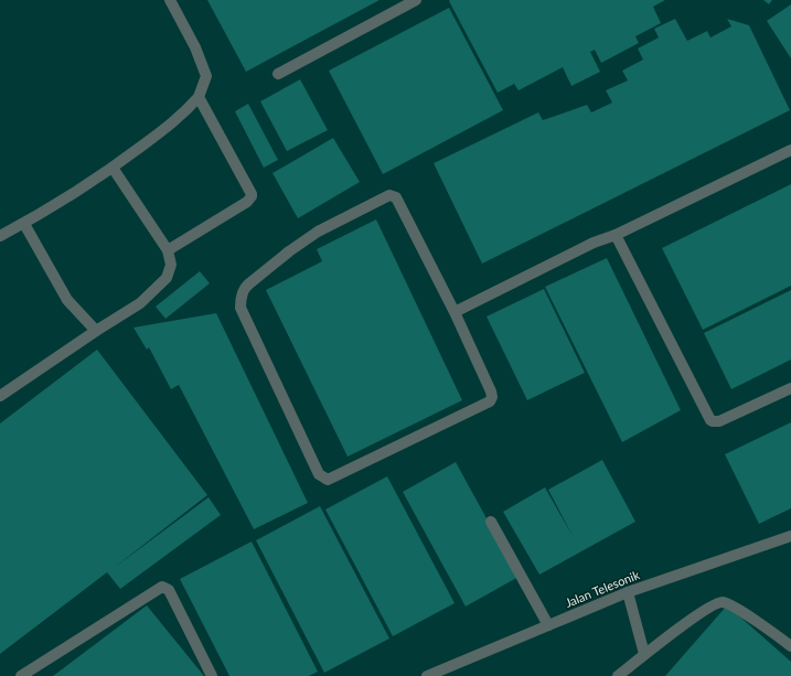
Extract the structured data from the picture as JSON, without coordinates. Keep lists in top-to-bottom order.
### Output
{
  "streets": {
    "street": ["Jalan Telesonik"]
  }
}
